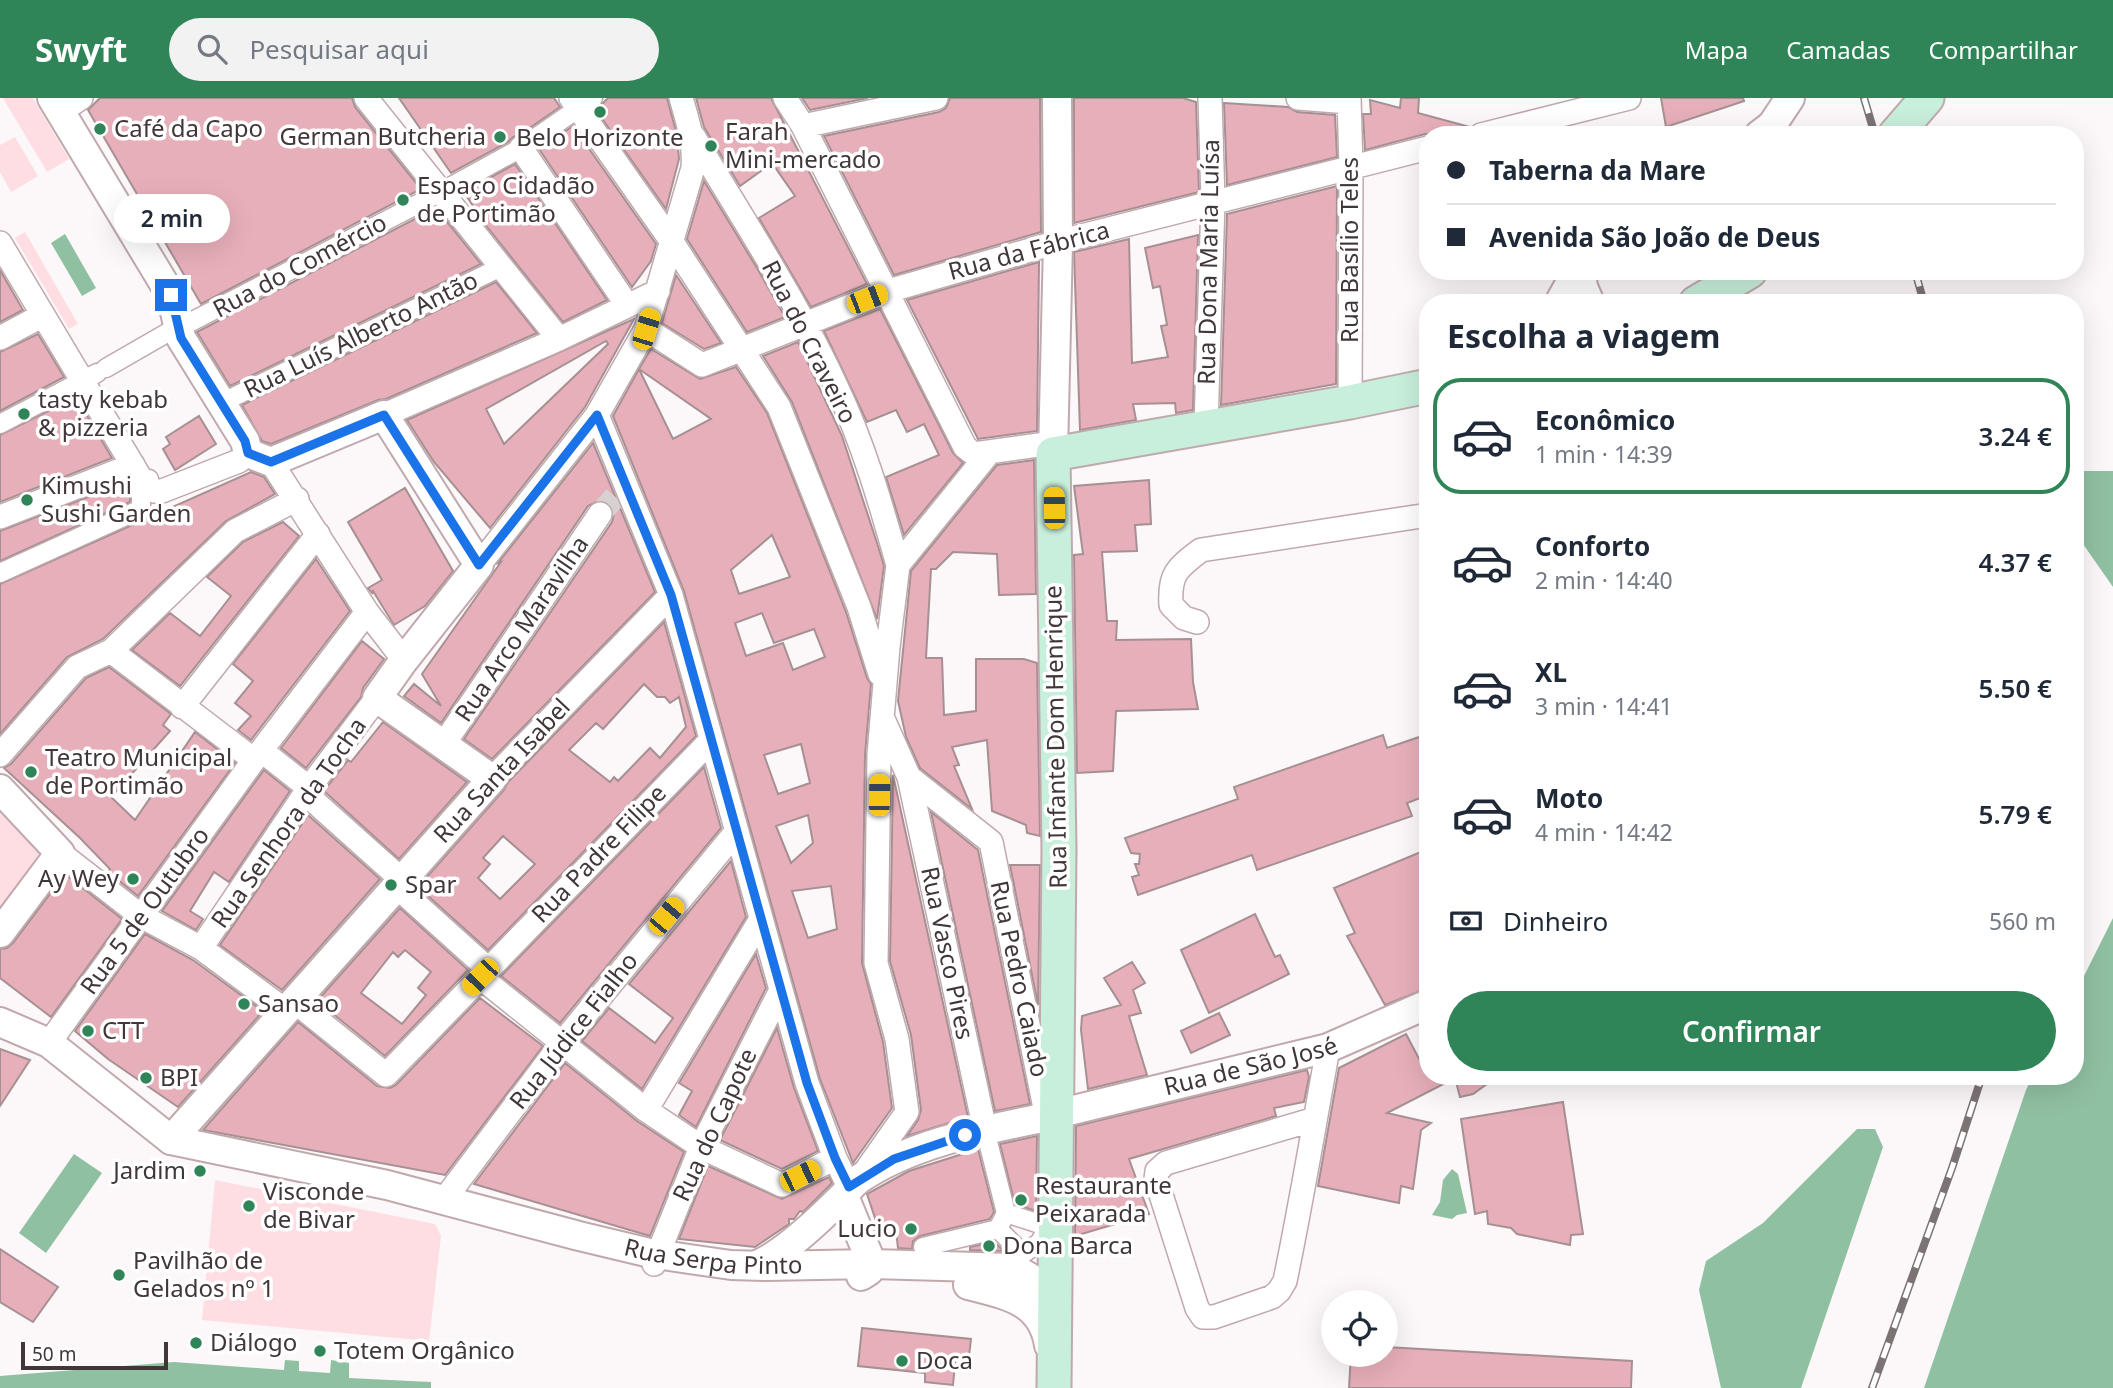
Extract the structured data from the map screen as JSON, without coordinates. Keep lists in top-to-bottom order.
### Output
{
  "streets": {
    "main road": ["Rua Infante Dom Henrique"],
    "street": [
      "Rua Basílio Teles",
      "Rua da Fábrica",
      "Rua Dona Maria Luísa",
      "Rua do Comércio",
      "Rua Luís Alberto Antão",
      "Rua do Craveiro",
      "Rua Arco Maravilha",
      "Rua Santa Isabel",
      "Rua Senhora da Tocha",
      "Rua Padre Filipe",
      "Rua 5 de Outubro",
      "Rua Vasco Pires",
      "Rua Pedro Caiado",
      "Rua Júdice Fialho",
      "Rua de São José",
      "Rua do Capote",
      "Rua Serpa Pinto"
    ]
  },
  "crossings": [
    ["Rua Basílio Teles", "Rua da Fábrica"],
    ["Rua da Fábrica", "Rua Dona Maria Luísa"],
    ["Rua da Fábrica", "Rua do Craveiro"],
    ["Rua da Fábrica", "Rua Infante Dom Henrique"],
    ["Rua Santa Isabel", "Rua Padre Filipe"],
    ["Rua Santa Isabel", "Rua Serpa Pinto"],
    ["Rua 5 de Outubro", "Rua Serpa Pinto"],
    ["Rua Vasco Pires", "Rua Pedro Caiado"],
    ["Rua Vasco Pires", "Rua de São José"],
    ["Rua Pedro Caiado", "Rua de São José"],
    ["Rua Júdice Fialho", "Rua Serpa Pinto"],
    ["Rua de São José", "Rua Serpa Pinto"],
    ["Rua do Capote", "Rua Serpa Pinto"]
  ],
  "places": [
    "Belo Horizonte",
    "Café da Capo",
    "German Butcheria",
    "Farah Mini-mercado",
    "Espaço Cidadão de Portimão",
    "tasty kebab & pizzeria",
    "Kimushi Sushi Garden",
    "Teatro Municipal de Portimão",
    "Ay Wey",
    "Spar",
    "Sansao",
    "CTT",
    "BPI",
    "Jardim",
    "Restaurante Peixarada",
    "Visconde de Bivar",
    "Lucio",
    "Dona Barca",
    "Pavilhão de Gelados nº 1",
    "Diálogo",
    "Totem Orgânico",
    "Doca"
  ],
  "scale_bar": "50 m",
  "page": {
    "header": "Swyft",
    "search": "Pesquisar aqui",
    "nav": ["Mapa", "Camadas", "Compartilhar"],
    "banner": ["Taberna da Mare", "Avenida São João de Deus"],
    "bubble": "2 min",
    "heading": "Escolha a viagem",
    "list": [
      {
        "name": "Econômico",
        "note": "1 min · 14:39",
        "value": "3.24 €"
      },
      {
        "name": "Conforto",
        "note": "2 min · 14:40",
        "value": "4.37 €"
      },
      {
        "name": "XL",
        "note": "3 min · 14:41",
        "value": "5.50 €"
      },
      {
        "name": "Moto",
        "note": "4 min · 14:42",
        "value": "5.79 €"
      }
    ],
    "pay": ["Dinheiro", "560 m"],
    "buttons": "Confirmar",
    "scale": "50 m"
  }
}
